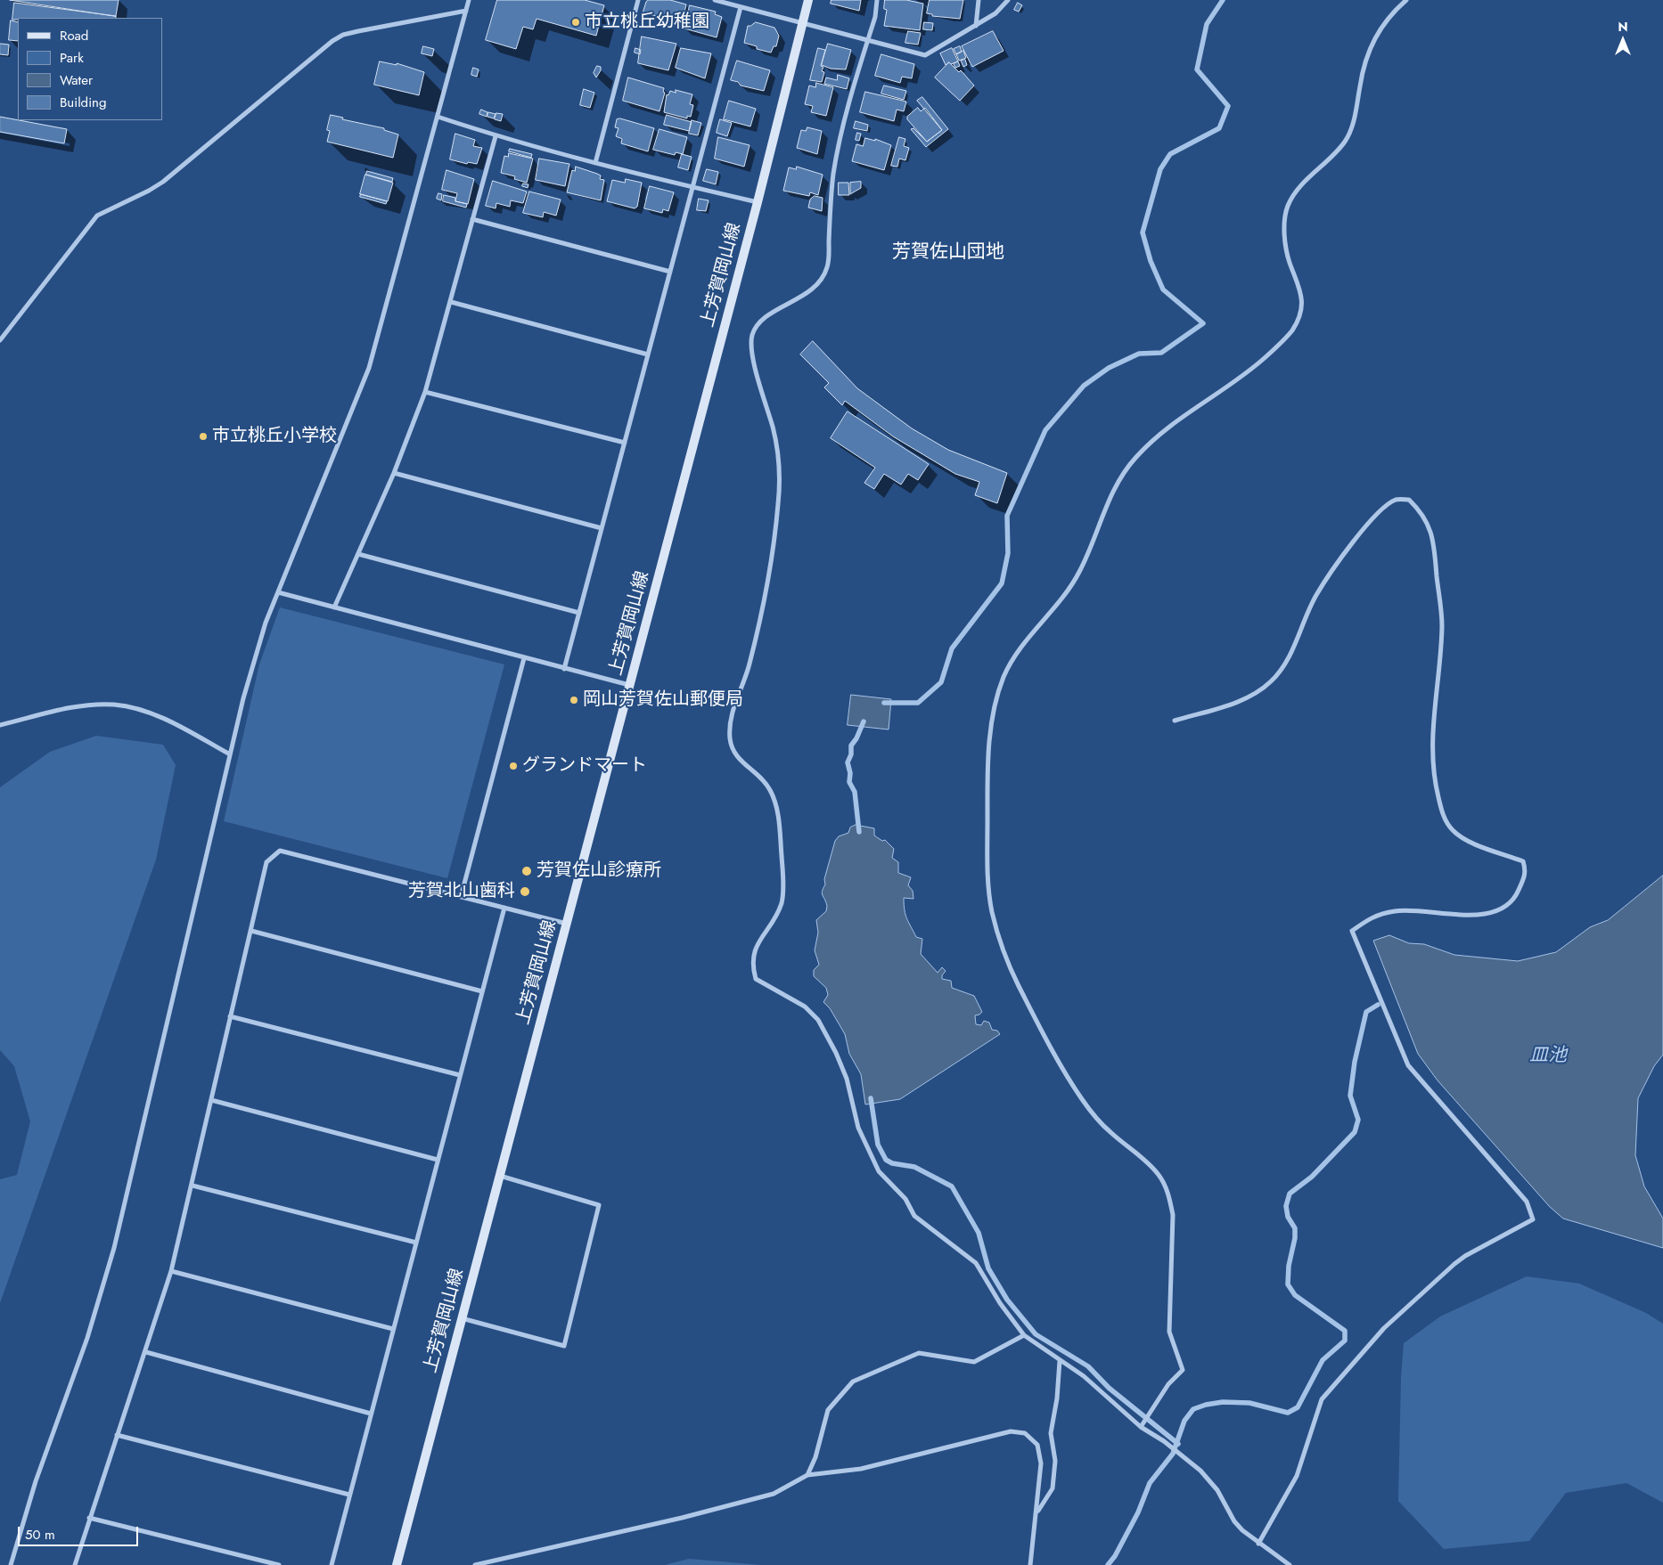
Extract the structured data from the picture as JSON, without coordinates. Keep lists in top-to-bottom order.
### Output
{
  "streets": {
    "main road": ["上芳賀岡山線"]
  },
  "districts": ["芳賀佐山団地"],
  "water": ["皿池"],
  "places": [
    "市立桃丘幼稚園",
    "市立桃丘小学校",
    "岡山芳賀佐山郵便局",
    "グランドマート",
    "芳賀佐山診療所",
    "芳賀北山歯科"
  ],
  "legend": [
    "Road",
    "Park",
    "Water",
    "Building"
  ],
  "scale_bar": "50 m",
  "north": "top"
}
